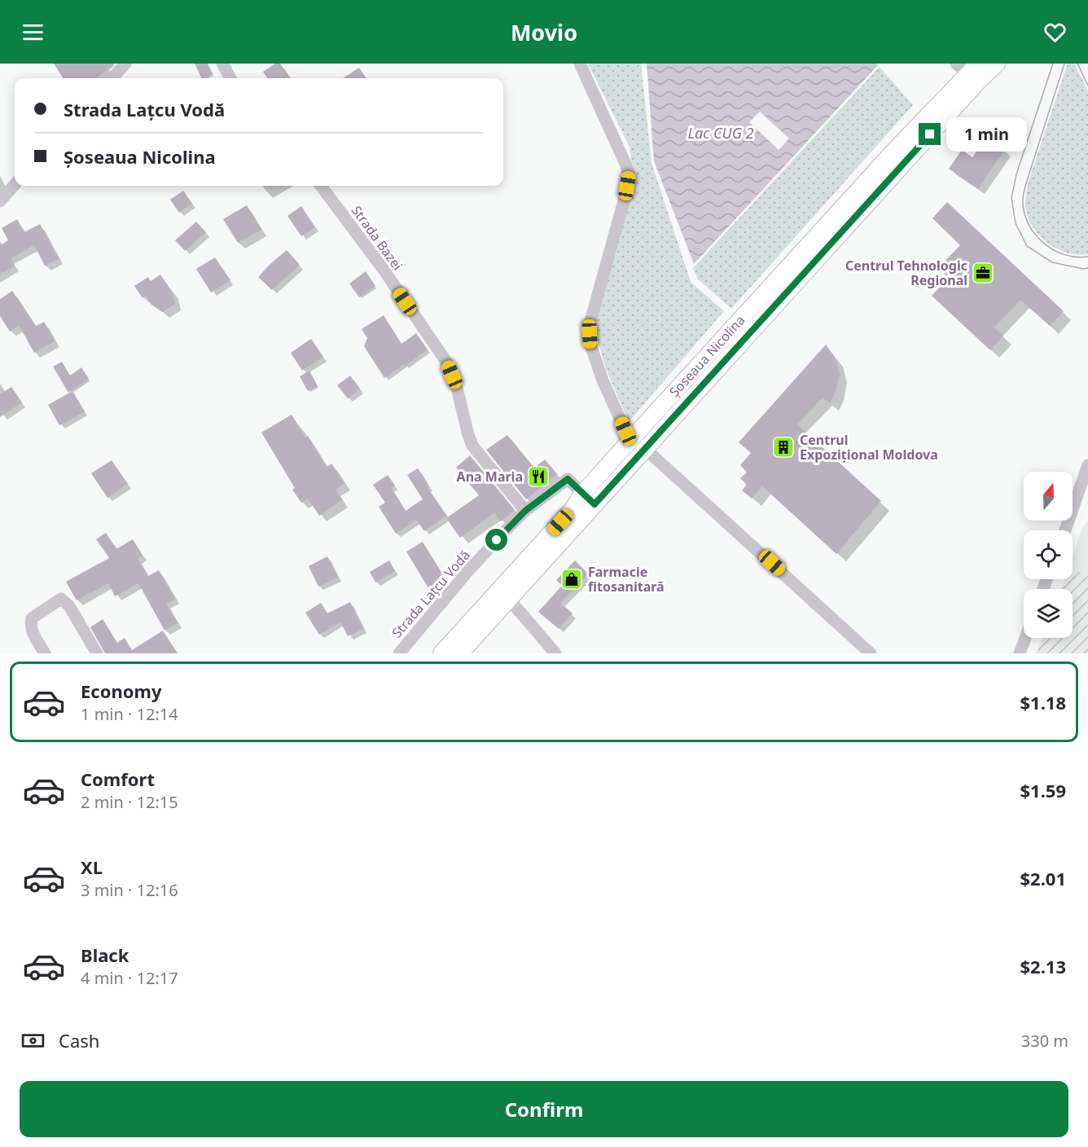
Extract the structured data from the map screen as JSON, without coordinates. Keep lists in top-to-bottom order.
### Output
{
  "streets": {
    "main road": ["Șoseaua Nicolina"],
    "street": ["Strada Bazei", "Strada Lațcu Vodă"]
  },
  "crossings": [
    ["Strada Bazei", "Strada Lațcu Vodă"]
  ],
  "water": ["Lac CUG 2"],
  "places": {
    "office": ["Centrul Tehnologic Regional"],
    "building": ["Centrul Expozițional Moldova"],
    "restaurant": ["Ana Maria"],
    "shop": ["Farmacie fitosanitară"]
  },
  "north": "top",
  "page": {
    "header": "Movio",
    "banner": ["Strada Lațcu Vodă", "Șoseaua Nicolina"],
    "bubble": "1 min",
    "list": [
      {
        "name": "Economy",
        "note": "1 min · 12:14",
        "value": "$1.18"
      },
      {
        "name": "Comfort",
        "note": "2 min · 12:15",
        "value": "$1.59"
      },
      {
        "name": "XL",
        "note": "3 min · 12:16",
        "value": "$2.01"
      },
      {
        "name": "Black",
        "note": "4 min · 12:17",
        "value": "$2.13"
      }
    ],
    "pay": ["Cash", "330 m"],
    "buttons": "Confirm"
  }
}
